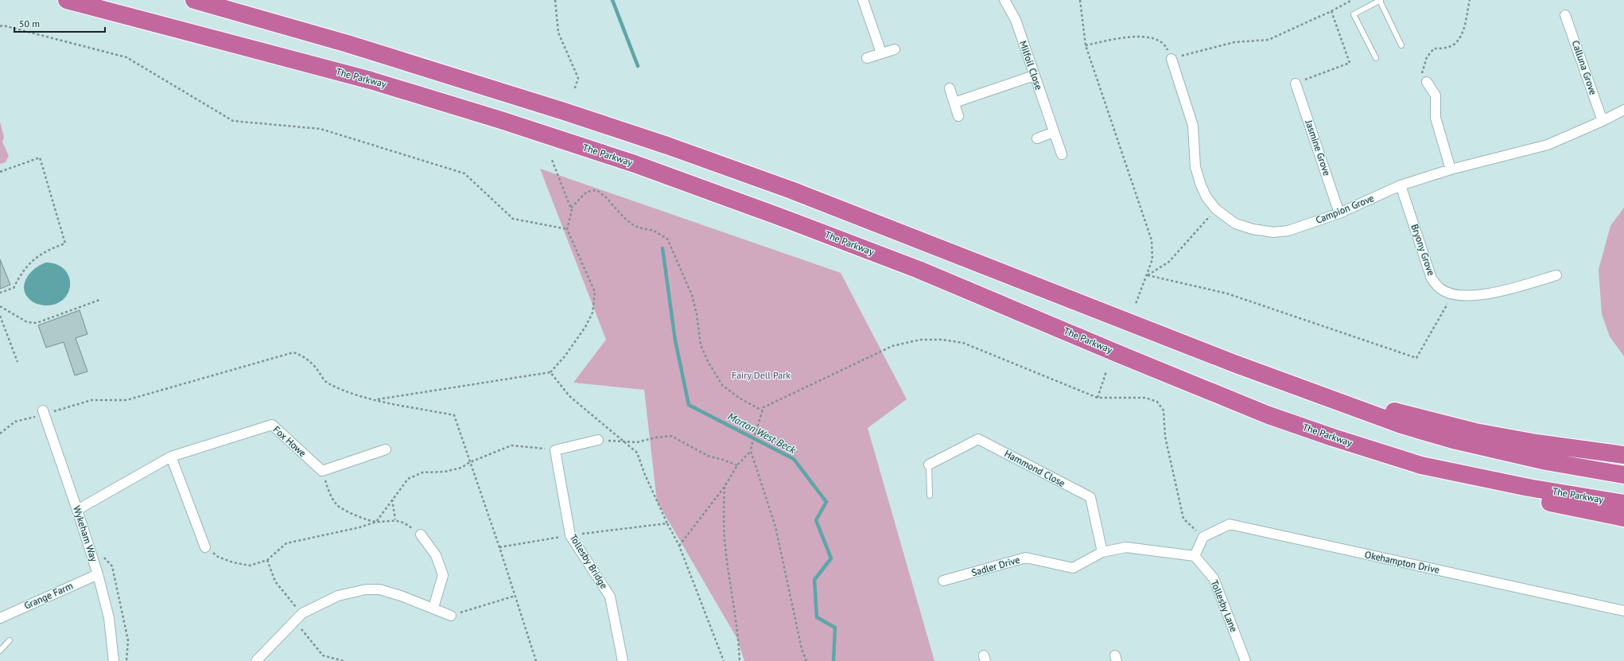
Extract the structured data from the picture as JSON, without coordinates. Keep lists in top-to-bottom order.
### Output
{
  "streets": {
    "highway": ["The Parkway"],
    "street": [
      "Milfoil Close",
      "Calluna Grove",
      "Jasmine Grove",
      "Campion Grove",
      "Bryony Grove",
      "Fox Howe",
      "Hammond Close",
      "Wykeham Way",
      "Tollesby Bridge",
      "Okehampton Drive",
      "Sadler Drive",
      "Grange Farm",
      "Tollesby Lane"
    ]
  },
  "crossings": [
    ["Calluna Grove", "Campion Grove"],
    ["Jasmine Grove", "Campion Grove"],
    ["Campion Grove", "Bryony Grove"],
    ["Fox Howe", "Wykeham Way"],
    ["Hammond Close", "Sadler Drive"],
    ["Wykeham Way", "Grange Farm"],
    ["Sadler Drive", "Tollesby Lane"]
  ],
  "water": ["Marton West Beck"],
  "parks": ["Fairy Dell Park"],
  "scale_bar": "50 m"
}
